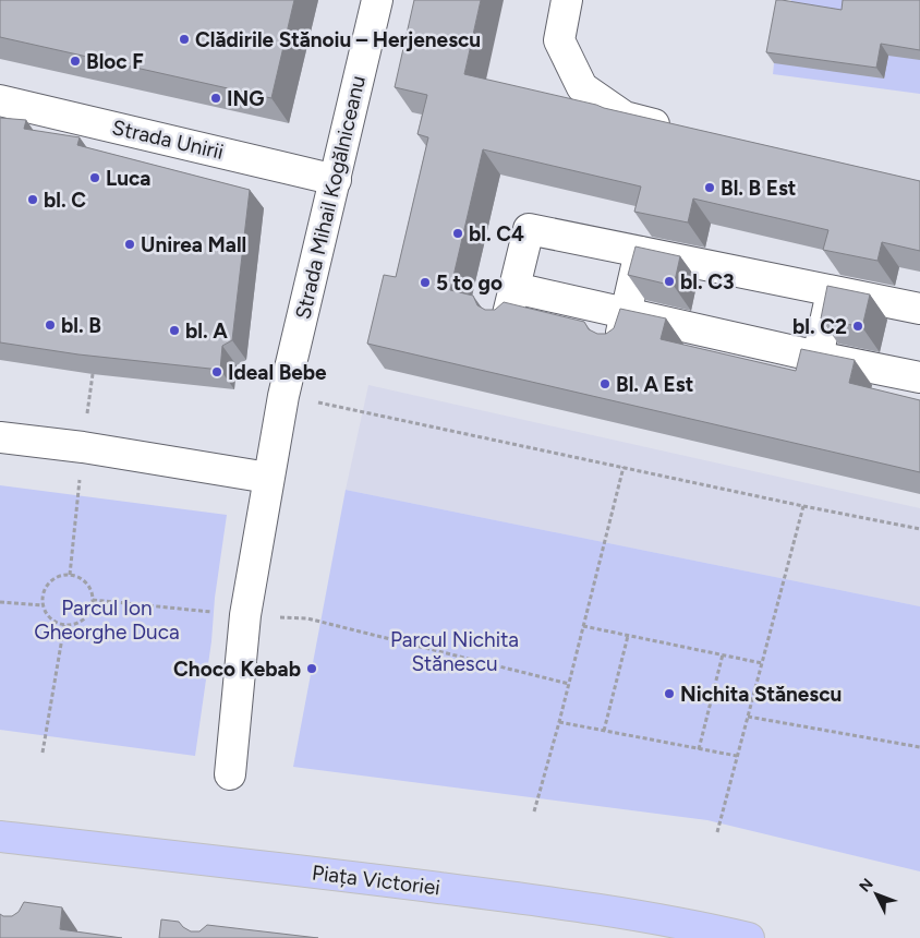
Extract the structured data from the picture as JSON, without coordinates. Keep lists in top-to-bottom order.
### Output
{
  "streets": {
    "main road": ["Piața Victoriei"],
    "street": ["Strada Unirii", "Strada Mihail Kogălniceanu"]
  },
  "crossings": [
    ["Strada Unirii", "Strada Mihail Kogălniceanu"]
  ],
  "parks": ["Parcul Ion Gheorghe Duca", "Parcul Nichita Stănescu"],
  "places": [
    "Clădirile Stănoiu – Herjenescu",
    "Bloc F",
    "ING",
    "Luca",
    "Bl. B Est",
    "bl. C",
    "bl. C4",
    "Unirea Mall",
    "bl. C3",
    "5 to go",
    "bl. B",
    "bl. C2",
    "bl. A",
    "Ideal Bebe",
    "Bl. A Est",
    "Choco Kebab",
    "Nichita Stănescu"
  ],
  "north": "top left"
}
